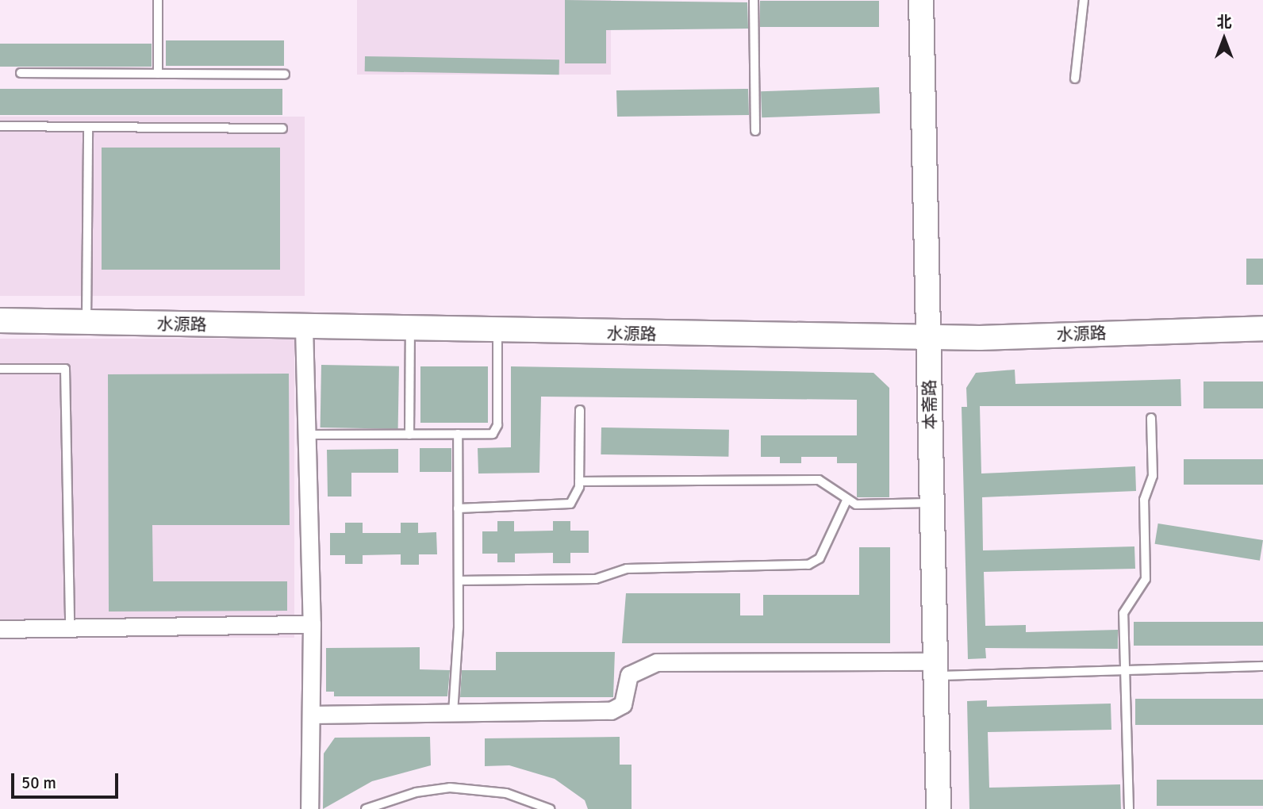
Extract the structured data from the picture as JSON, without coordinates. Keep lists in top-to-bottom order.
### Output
{
  "streets": {
    "street": ["水源路", "本斋路"]
  },
  "crossings": [
    ["水源路", "本斋路"]
  ],
  "scale_bar": "50 m",
  "north": "top"
}
